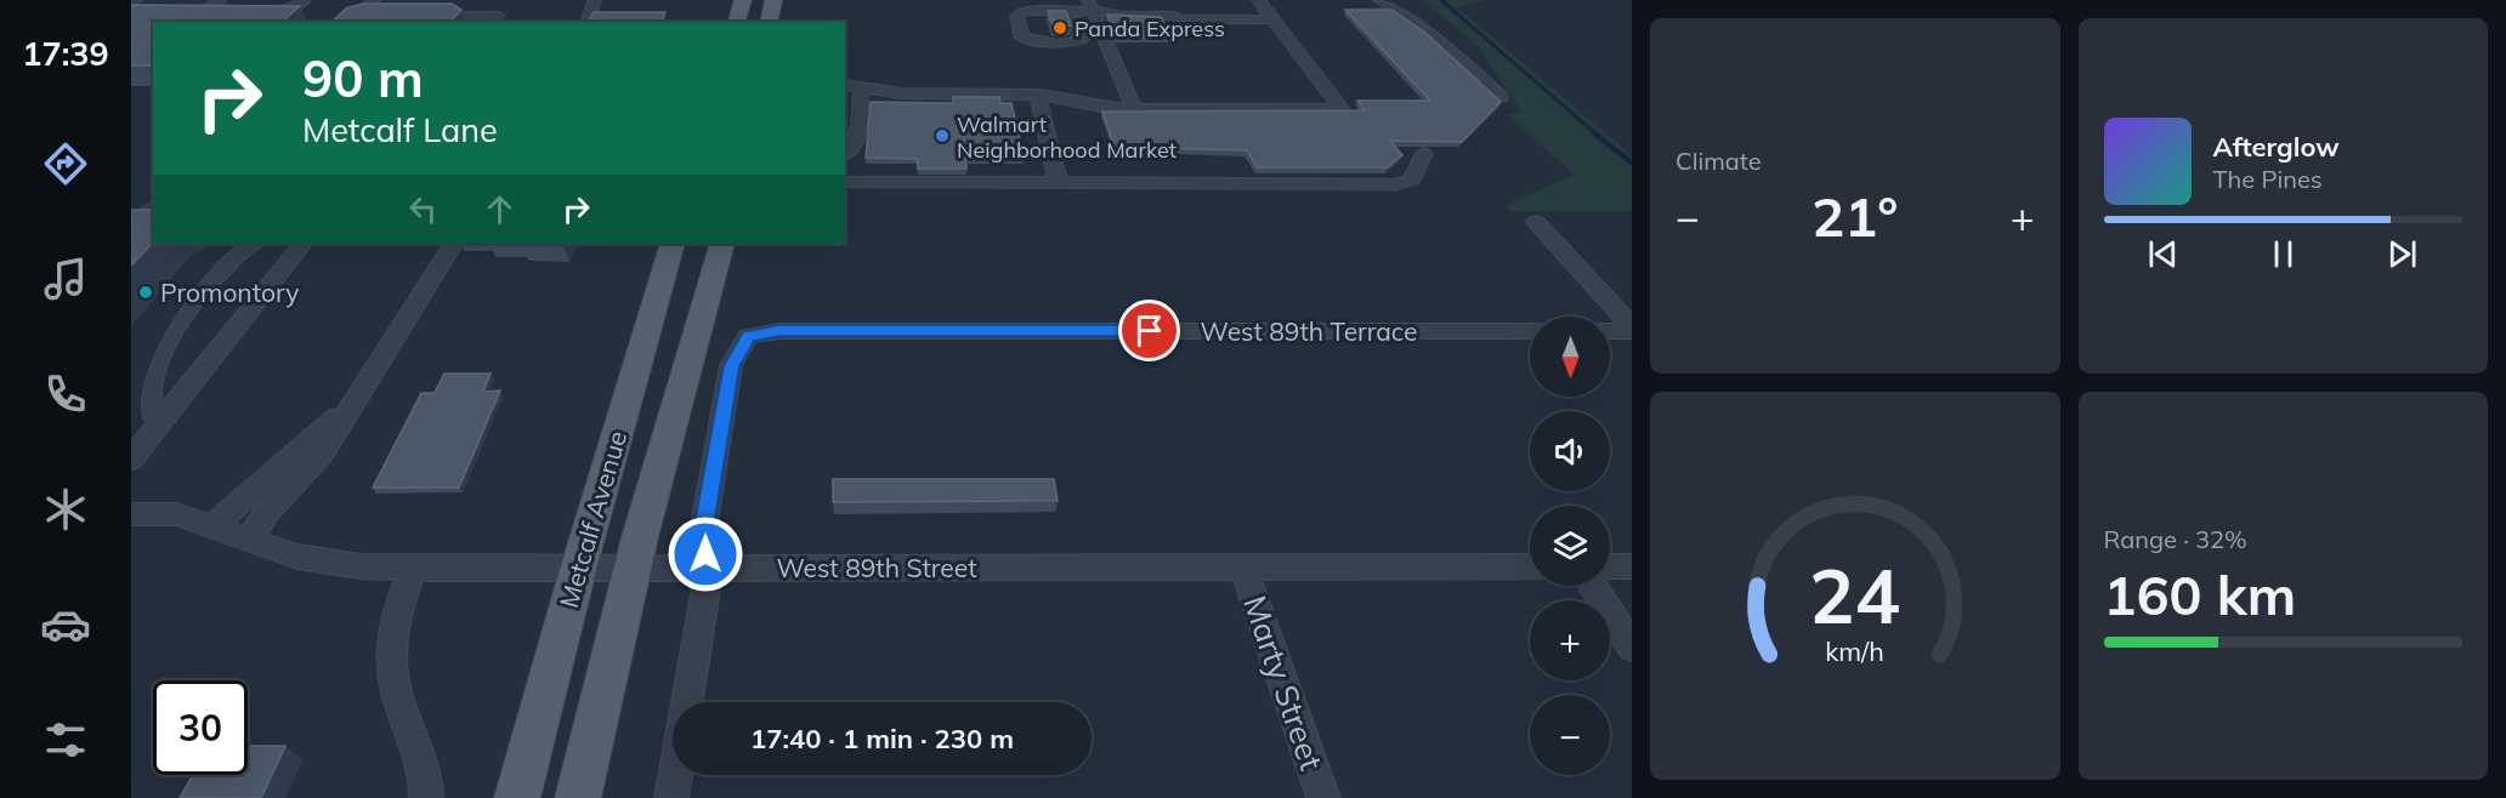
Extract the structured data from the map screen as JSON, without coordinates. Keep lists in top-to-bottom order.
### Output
{
  "streets": {
    "main road": ["Metcalf Avenue"],
    "street": ["West 89th Terrace", "West 89th Street", "Marty Street"]
  },
  "crossings": [
    ["West 89th Terrace", "West 89th Street"],
    ["Metcalf Avenue", "West 89th Street"],
    ["West 89th Street", "Marty Street"]
  ],
  "places": ["Panda Express", "Walmart Neighborhood Market", "Promontory"],
  "north": "bottom",
  "page": {
    "tabs": "17:39",
    "tile": [
      "Climate",
      ["Range · 32%", "160 km"]
    ],
    "turn": ["90 m", "Metcalf Lane"],
    "song": ["Afterglow", "The Pines"],
    "heat": ["−", "21°", "+"],
    "map_buttons": ["+", "−"],
    "limit": "30",
    "trip": "17:40 · 1 min · 230 m",
    "gauge": ["24", "km/h"]
  }
}
